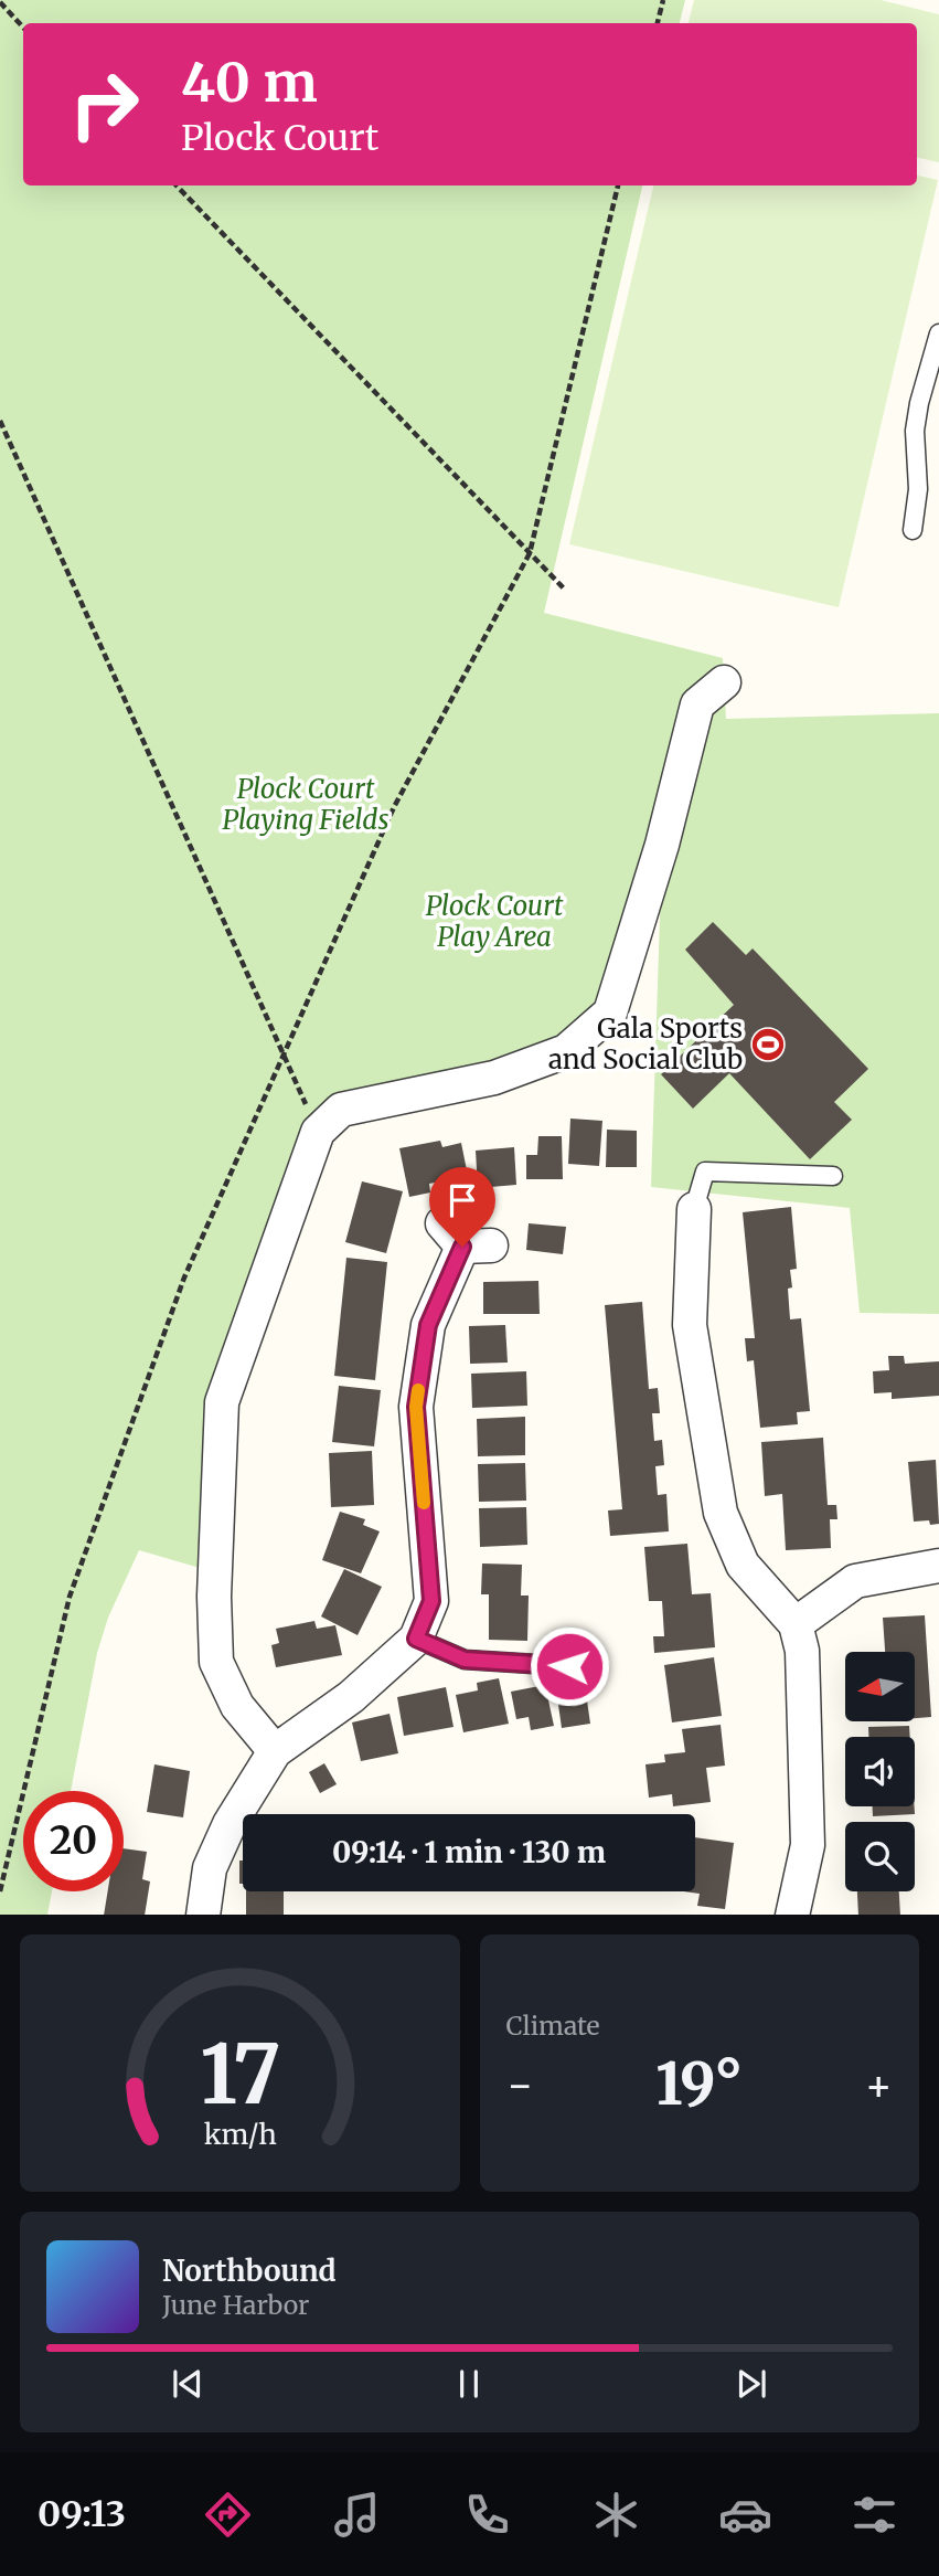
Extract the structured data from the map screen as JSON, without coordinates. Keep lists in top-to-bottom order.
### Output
{
  "parks": ["Plock Court Playing Fields", "Plock Court Play Area"],
  "places": {
    "sports": ["Gala Sports and Social Club"]
  },
  "north": "left",
  "page": {
    "turn": ["40 m", "Plock Court"],
    "limit": "20",
    "trip": "09:14 · 1 min · 130 m",
    "tile": "Climate",
    "heat": ["−", "19°", "+"],
    "song": ["Northbound", "June Harbor"],
    "tabs": "09:13",
    "gauge": ["17", "km/h"]
  }
}
